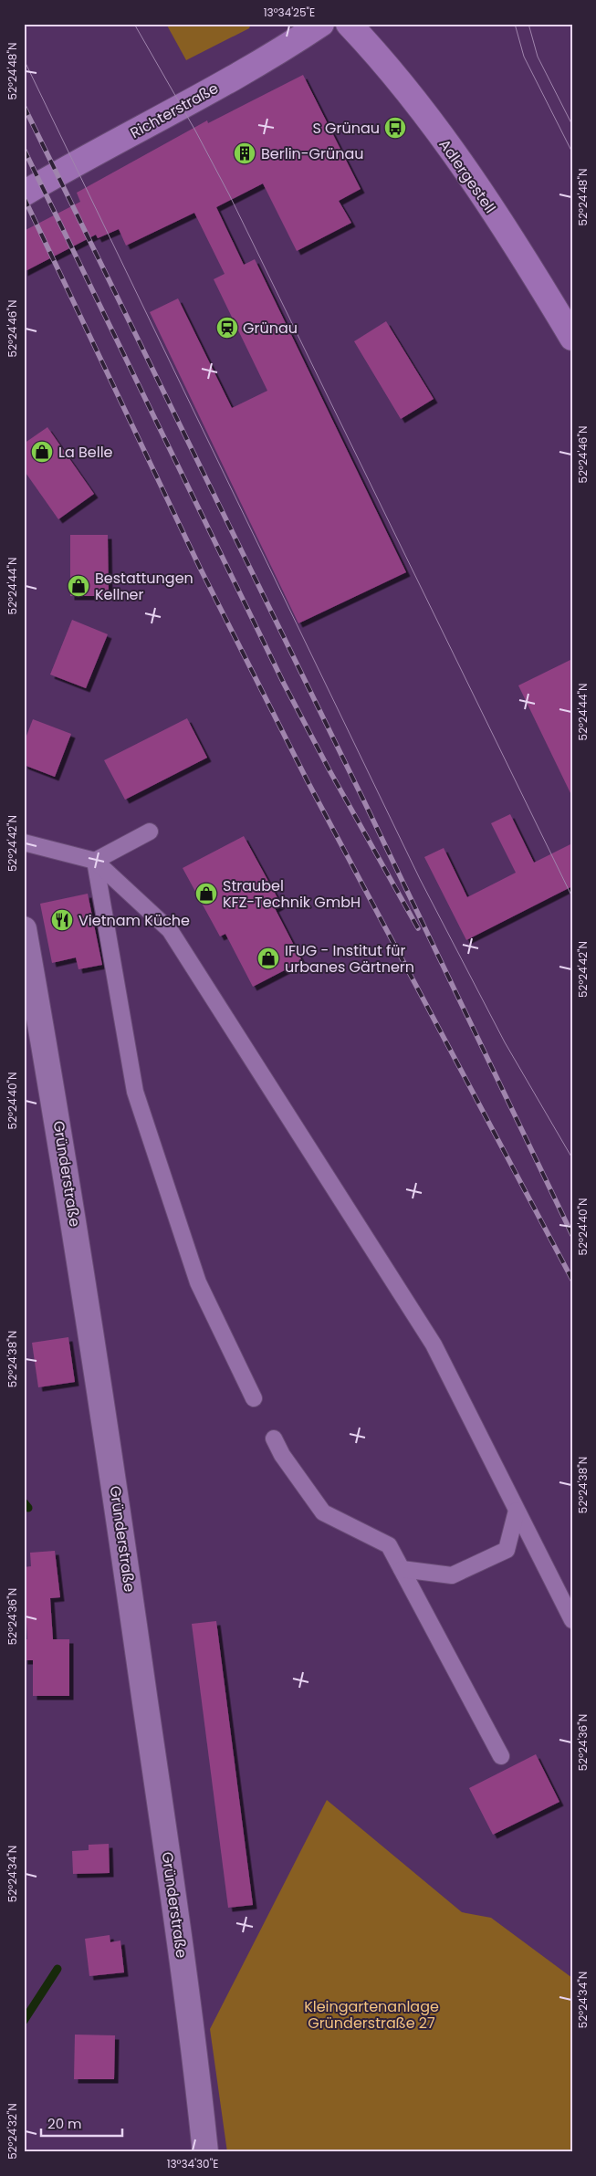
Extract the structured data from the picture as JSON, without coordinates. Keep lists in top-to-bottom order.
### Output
{
  "streets": {
    "main road": ["Richterstraße", "Adlergestell"],
    "street": ["Gründerstraße"]
  },
  "parks": ["Kleingartenanlage Gründerstraße 27"],
  "places": {
    "bus stop": ["S Grünau"],
    "building": ["Berlin-Grünau"],
    "station": ["Grünau"],
    "shop": [
      "La Belle",
      "Bestattungen Kellner",
      "Straubel KFZ-Technik GmbH",
      "IFUG - Institut für urbanes Gärtnern"
    ],
    "restaurant": ["Vietnam Küche"]
  },
  "scale_bar": "20 m",
  "coordinates": [
    "13°34'25\"E",
    "52°24'48\"N",
    "52°24'46\"N",
    "52°24'44\"N",
    "52°24'42\"N",
    "52°24'40\"N",
    "52°24'38\"N",
    "52°24'36\"N",
    "52°24'34\"N",
    "52°24'32\"N",
    "13°34'30\"E"
  ]
}
